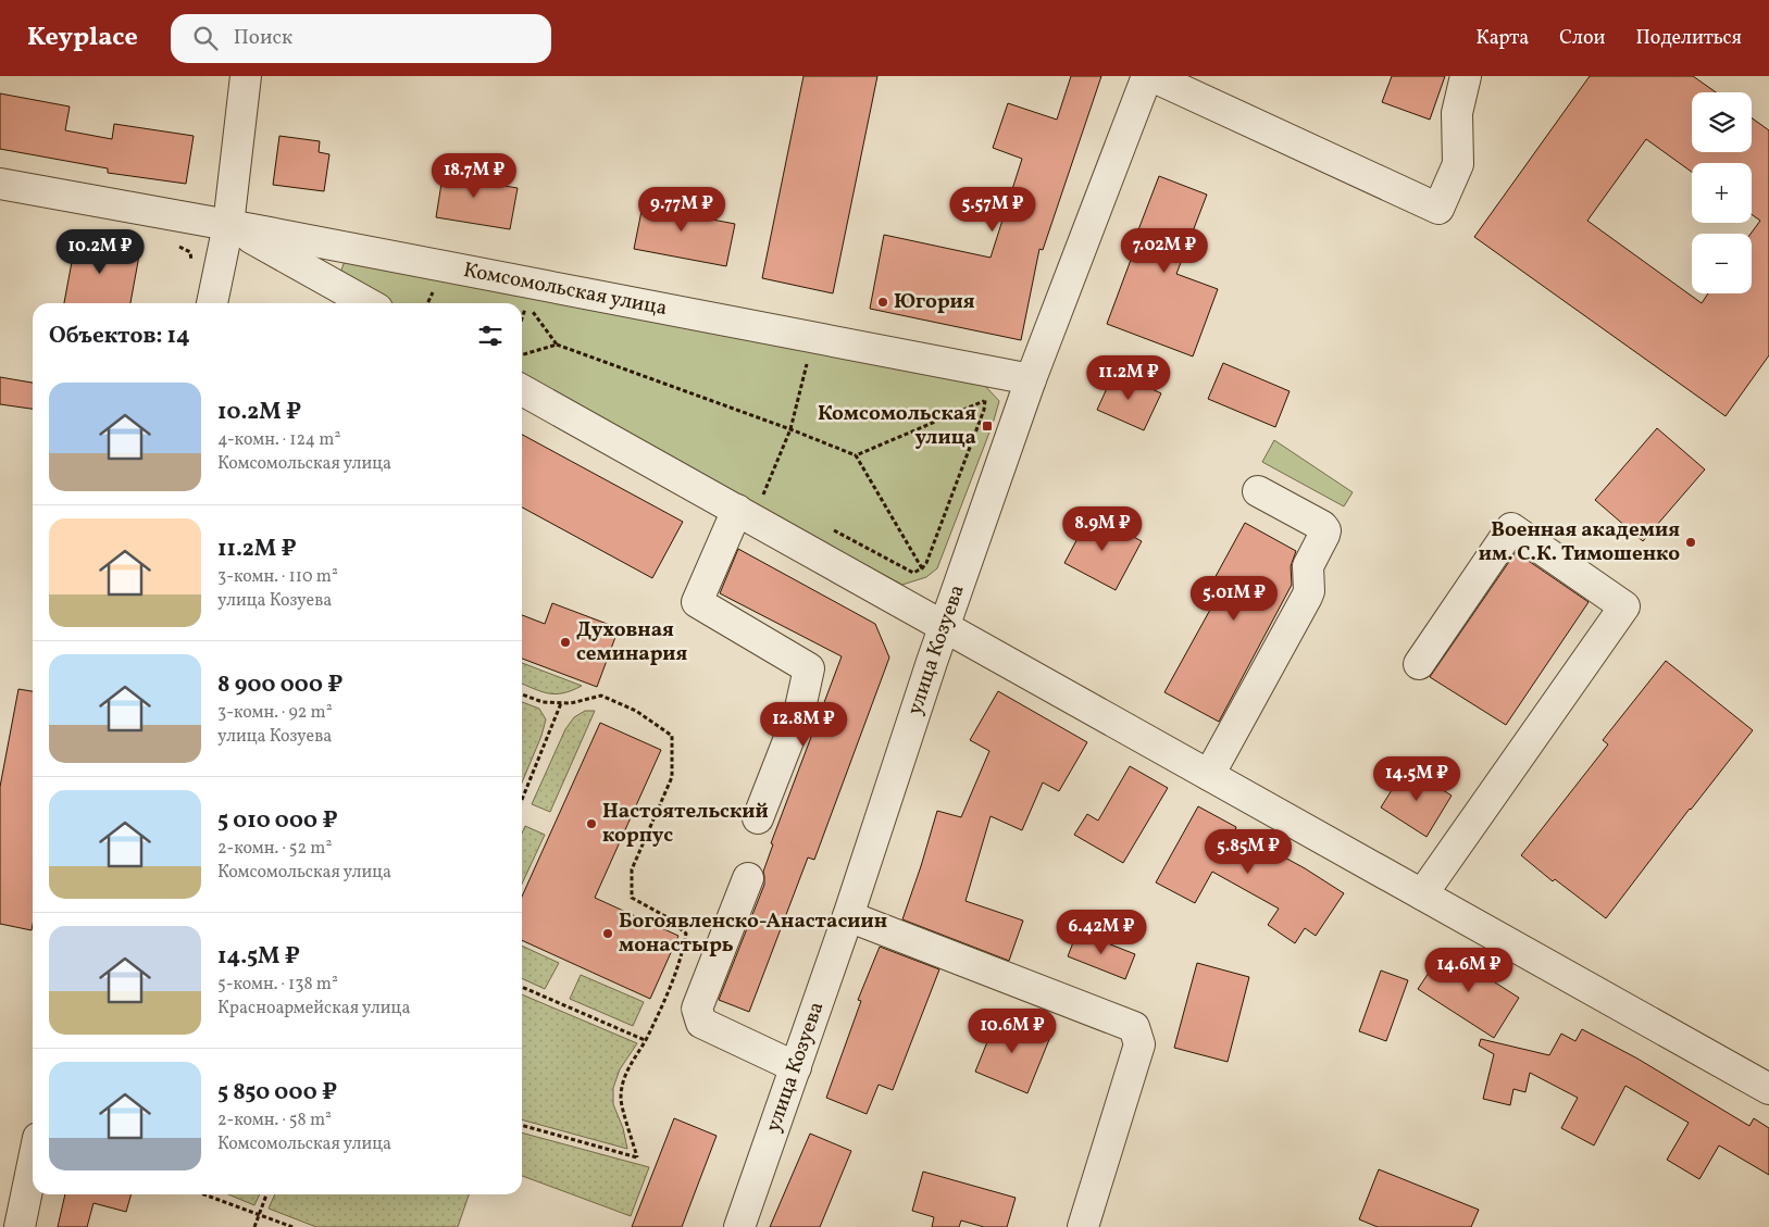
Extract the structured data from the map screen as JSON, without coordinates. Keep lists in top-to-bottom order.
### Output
{
  "streets": {
    "street": ["Комсомольская улица", "улица Козуева"]
  },
  "crossings": [
    ["Комсомольская улица", "улица Козуева"]
  ],
  "places": {
    "other": [
      "Югория",
      "Военная академия им. С.К. Тимошенко",
      "Духовная семинария",
      "Настоятельский корпус",
      "Богоявленско-Анастасиин монастырь"
    ],
    "transit": ["Комсомольская улица"]
  },
  "page": {
    "header": "Keyplace",
    "search": "Поиск",
    "nav": ["Карта", "Слои", "Поделиться"],
    "map_buttons": ["+", "−"],
    "price": [
      "18.7M ₽",
      "9.77M ₽",
      "5.57M ₽",
      "7.02M ₽",
      "10.2M ₽",
      "11.2M ₽",
      "8.9M ₽",
      "5.01M ₽",
      "12.8M ₽",
      "14.5M ₽",
      "5.85M ₽",
      "6.42M ₽",
      "14.6M ₽",
      "10.6M ₽"
    ],
    "heading": "Объектов: 14",
    "list": [
      {
        "name": "10.2M ₽",
        "note": "4-комн. · 124 m² · Комсомольская улица"
      },
      {
        "name": "11.2M ₽",
        "note": "3-комн. · 110 m² · улица Козуева"
      },
      {
        "name": "8 900 000 ₽",
        "note": "3-комн. · 92 m² · улица Козуева"
      },
      {
        "name": "5 010 000 ₽",
        "note": "2-комн. · 52 m² · Комсомольская улица"
      },
      {
        "name": "14.5M ₽",
        "note": "5-комн. · 138 m² · Красноармейская улица"
      },
      {
        "name": "5 850 000 ₽",
        "note": "2-комн. · 58 m² · Комсомольская улица"
      }
    ]
  }
}
